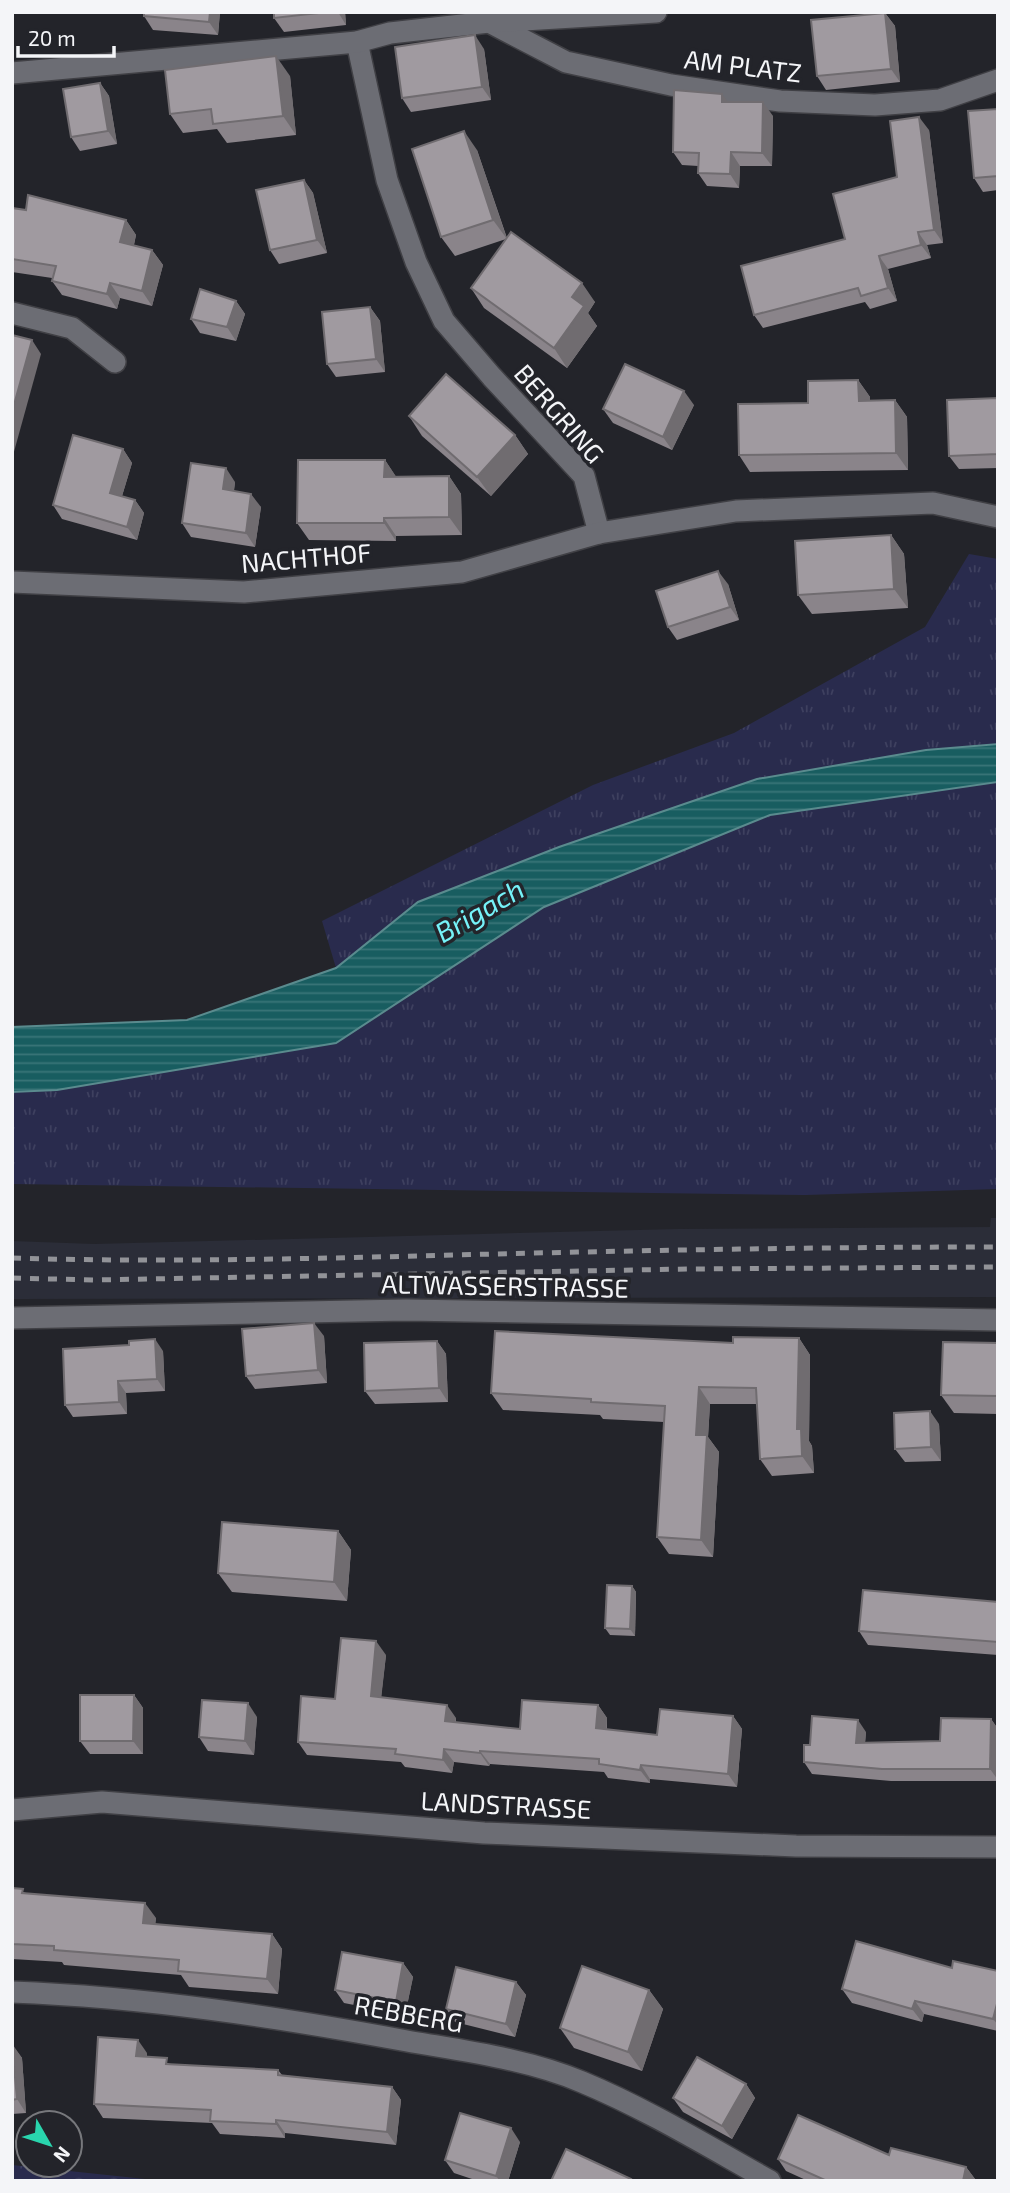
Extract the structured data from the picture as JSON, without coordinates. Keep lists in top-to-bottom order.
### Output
{
  "streets": {
    "street": [
      "AM PLATZ",
      "BERGRING",
      "NACHTHOF",
      "ALTWASSERSTRASSE",
      "LANDSTRASSE",
      "REBBERG"
    ]
  },
  "crossings": [
    ["BERGRING", "NACHTHOF"]
  ],
  "water": ["Brigach"],
  "scale_bar": "20 m",
  "north": "bottom right"
}
